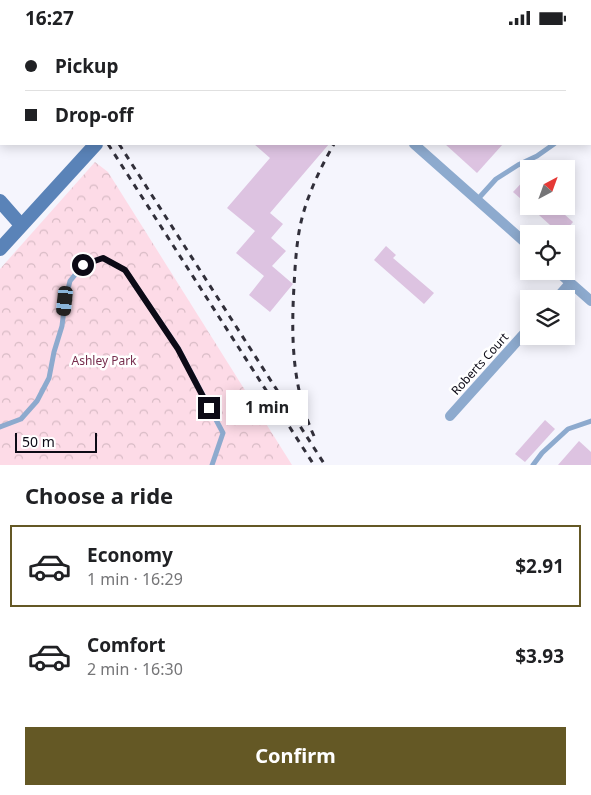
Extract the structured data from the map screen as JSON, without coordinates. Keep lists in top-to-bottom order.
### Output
{
  "streets": {
    "street": ["Roberts Court"]
  },
  "parks": ["Ashley Park"],
  "scale_bar": "50 m",
  "north": "top right",
  "page": {
    "status": "16:27",
    "banner": ["Pickup", "Drop-off"],
    "bubble": "1 min",
    "scale": "50 m",
    "heading": "Choose a ride",
    "list": [
      {
        "name": "Economy",
        "note": "1 min · 16:29",
        "value": "$2.91"
      },
      {
        "name": "Comfort",
        "note": "2 min · 16:30",
        "value": "$3.93"
      }
    ],
    "buttons": "Confirm"
  }
}
